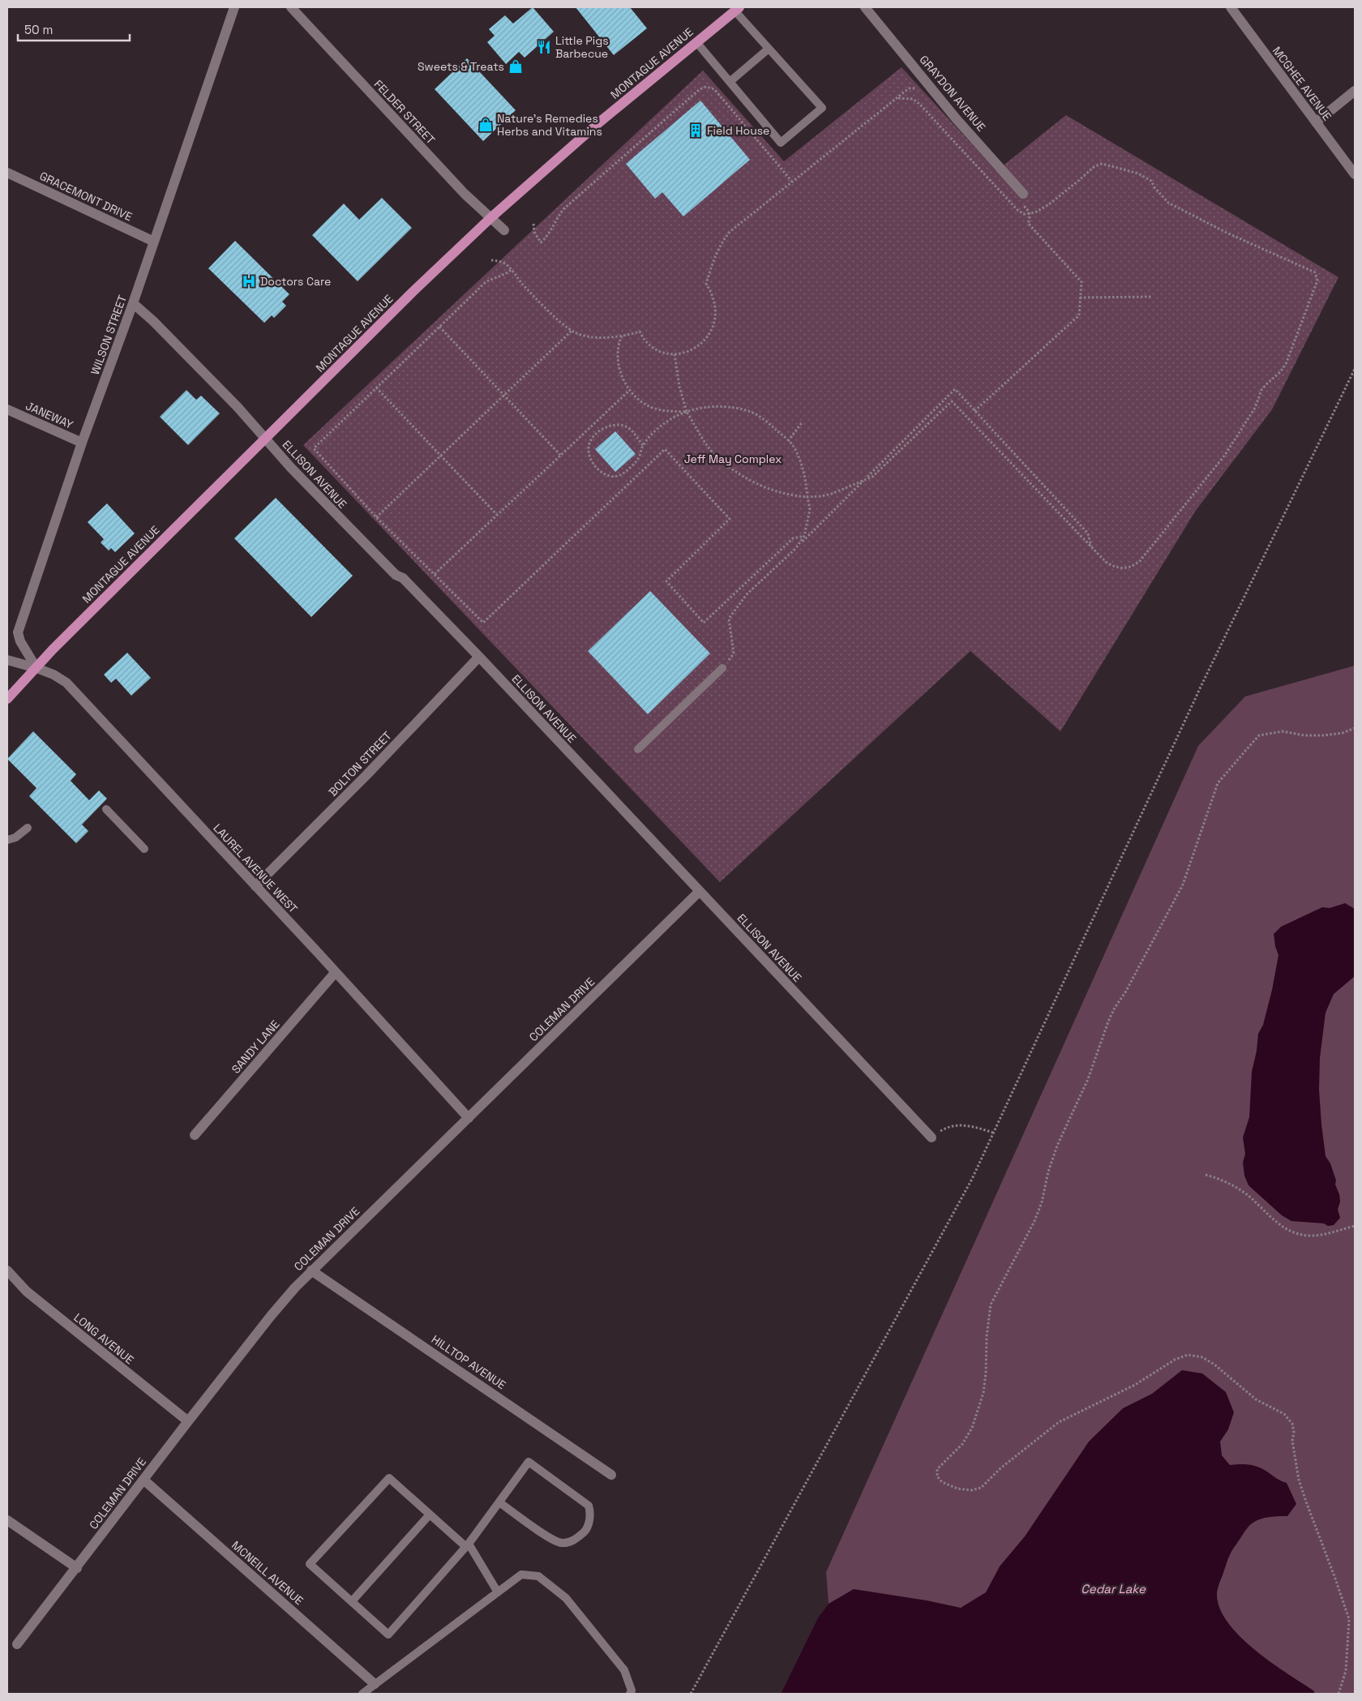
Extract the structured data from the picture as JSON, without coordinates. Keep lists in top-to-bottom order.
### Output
{
  "streets": {
    "main road": ["MONTAGUE AVENUE"],
    "street": [
      "MCGHEE AVENUE",
      "GRAYDON AVENUE",
      "FELDER STREET",
      "GRACEMONT DRIVE",
      "WILSON STREET",
      "JANEWAY",
      "ELLISON AVENUE",
      "BOLTON STREET",
      "LAUREL AVENUE WEST",
      "COLEMAN DRIVE",
      "SANDY LANE",
      "LONG AVENUE",
      "HILLTOP AVENUE",
      "MCNEILL AVENUE"
    ]
  },
  "crossings": [
    ["MONTAGUE AVENUE", "FELDER STREET"],
    ["MONTAGUE AVENUE", "WILSON STREET"],
    ["MONTAGUE AVENUE", "ELLISON AVENUE"],
    ["MONTAGUE AVENUE", "LAUREL AVENUE WEST"],
    ["GRACEMONT DRIVE", "WILSON STREET"],
    ["WILSON STREET", "JANEWAY"],
    ["WILSON STREET", "ELLISON AVENUE"],
    ["WILSON STREET", "LAUREL AVENUE WEST"],
    ["ELLISON AVENUE", "BOLTON STREET"],
    ["ELLISON AVENUE", "COLEMAN DRIVE"],
    ["BOLTON STREET", "LAUREL AVENUE WEST"],
    ["LAUREL AVENUE WEST", "COLEMAN DRIVE"],
    ["LAUREL AVENUE WEST", "SANDY LANE"],
    ["COLEMAN DRIVE", "LONG AVENUE"],
    ["COLEMAN DRIVE", "HILLTOP AVENUE"],
    ["COLEMAN DRIVE", "MCNEILL AVENUE"]
  ],
  "water": ["Cedar Lake"],
  "parks": ["Jeff May Complex"],
  "places": {
    "restaurant": ["Little Pigs Barbecue"],
    "shop": ["Sweets & Treats", "Nature's Remedies Herbs and Vitamins"],
    "building": ["Field House"],
    "hospital": ["Doctors Care"]
  },
  "scale_bar": "50 m"
}
